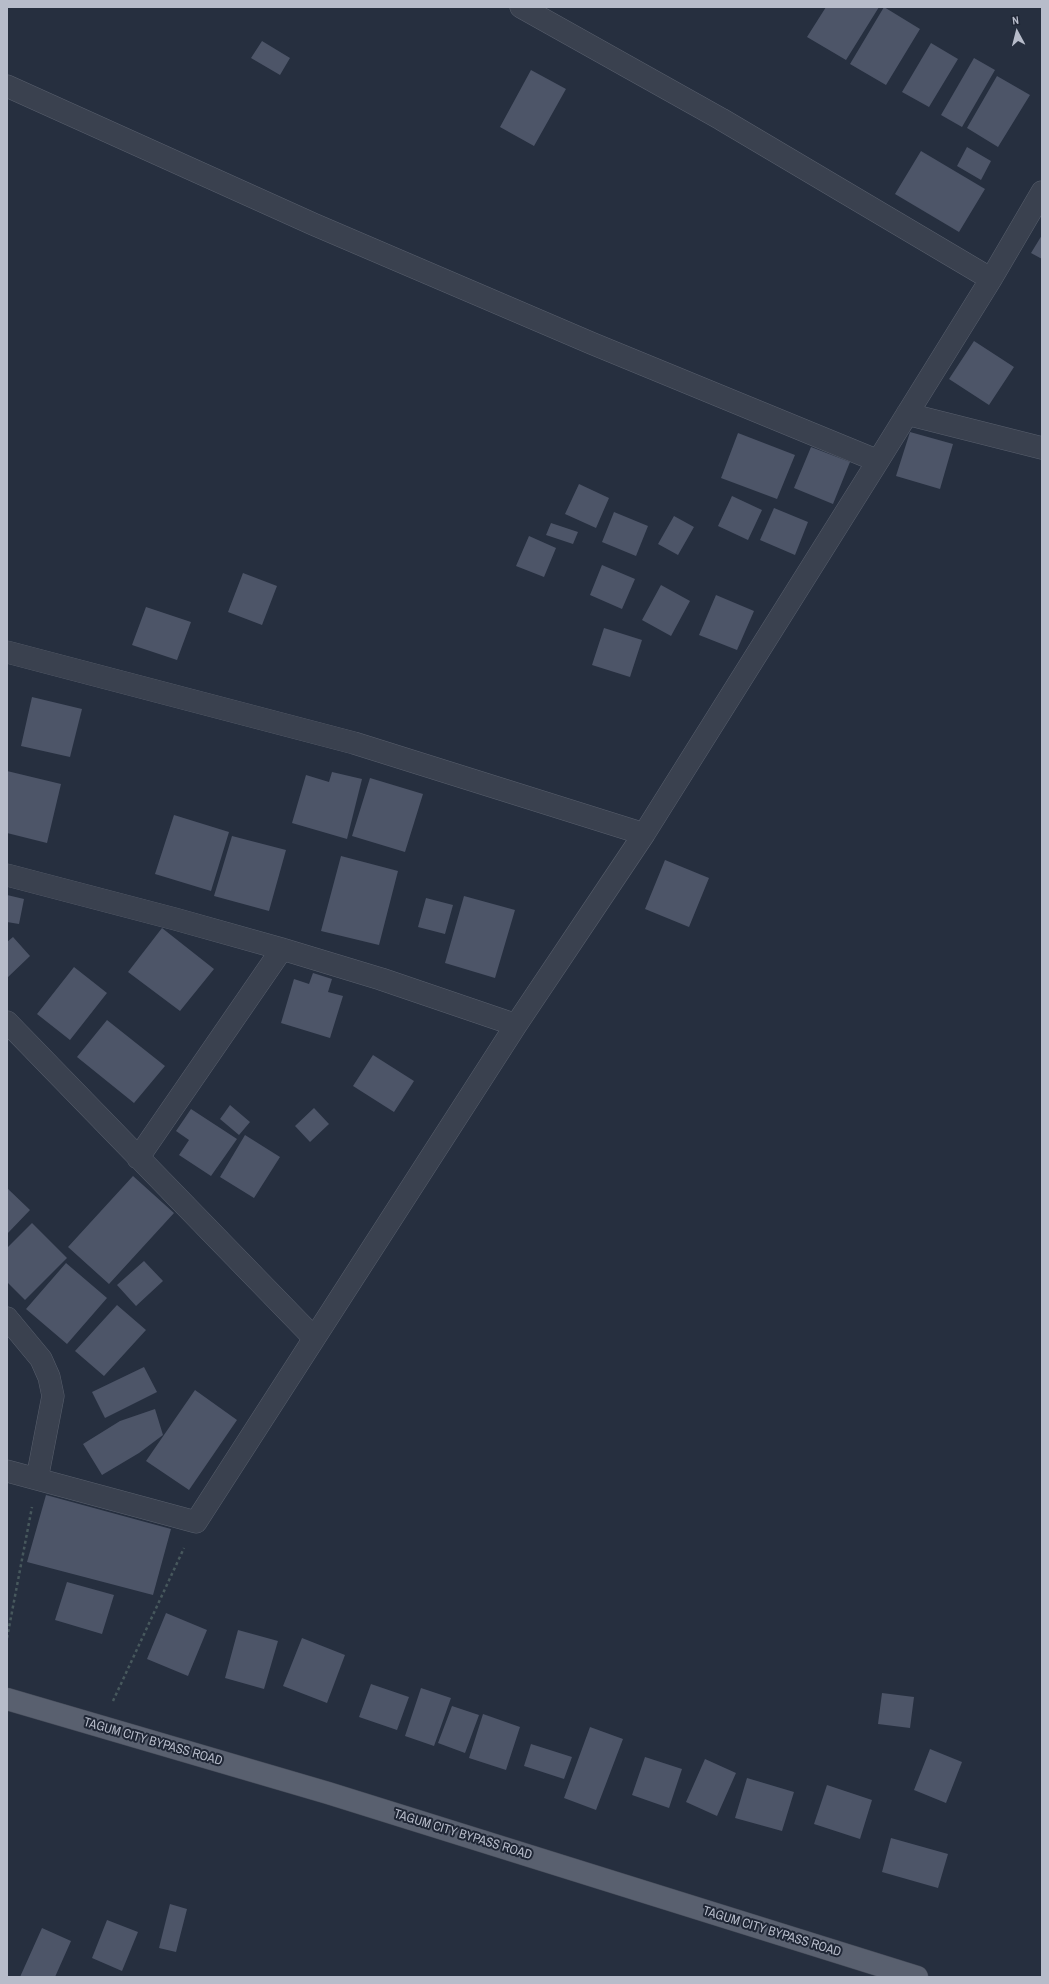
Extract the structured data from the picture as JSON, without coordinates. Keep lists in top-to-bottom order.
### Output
{
  "streets": {
    "main road": ["TAGUM CITY BYPASS ROAD"]
  },
  "north": "top"
}
